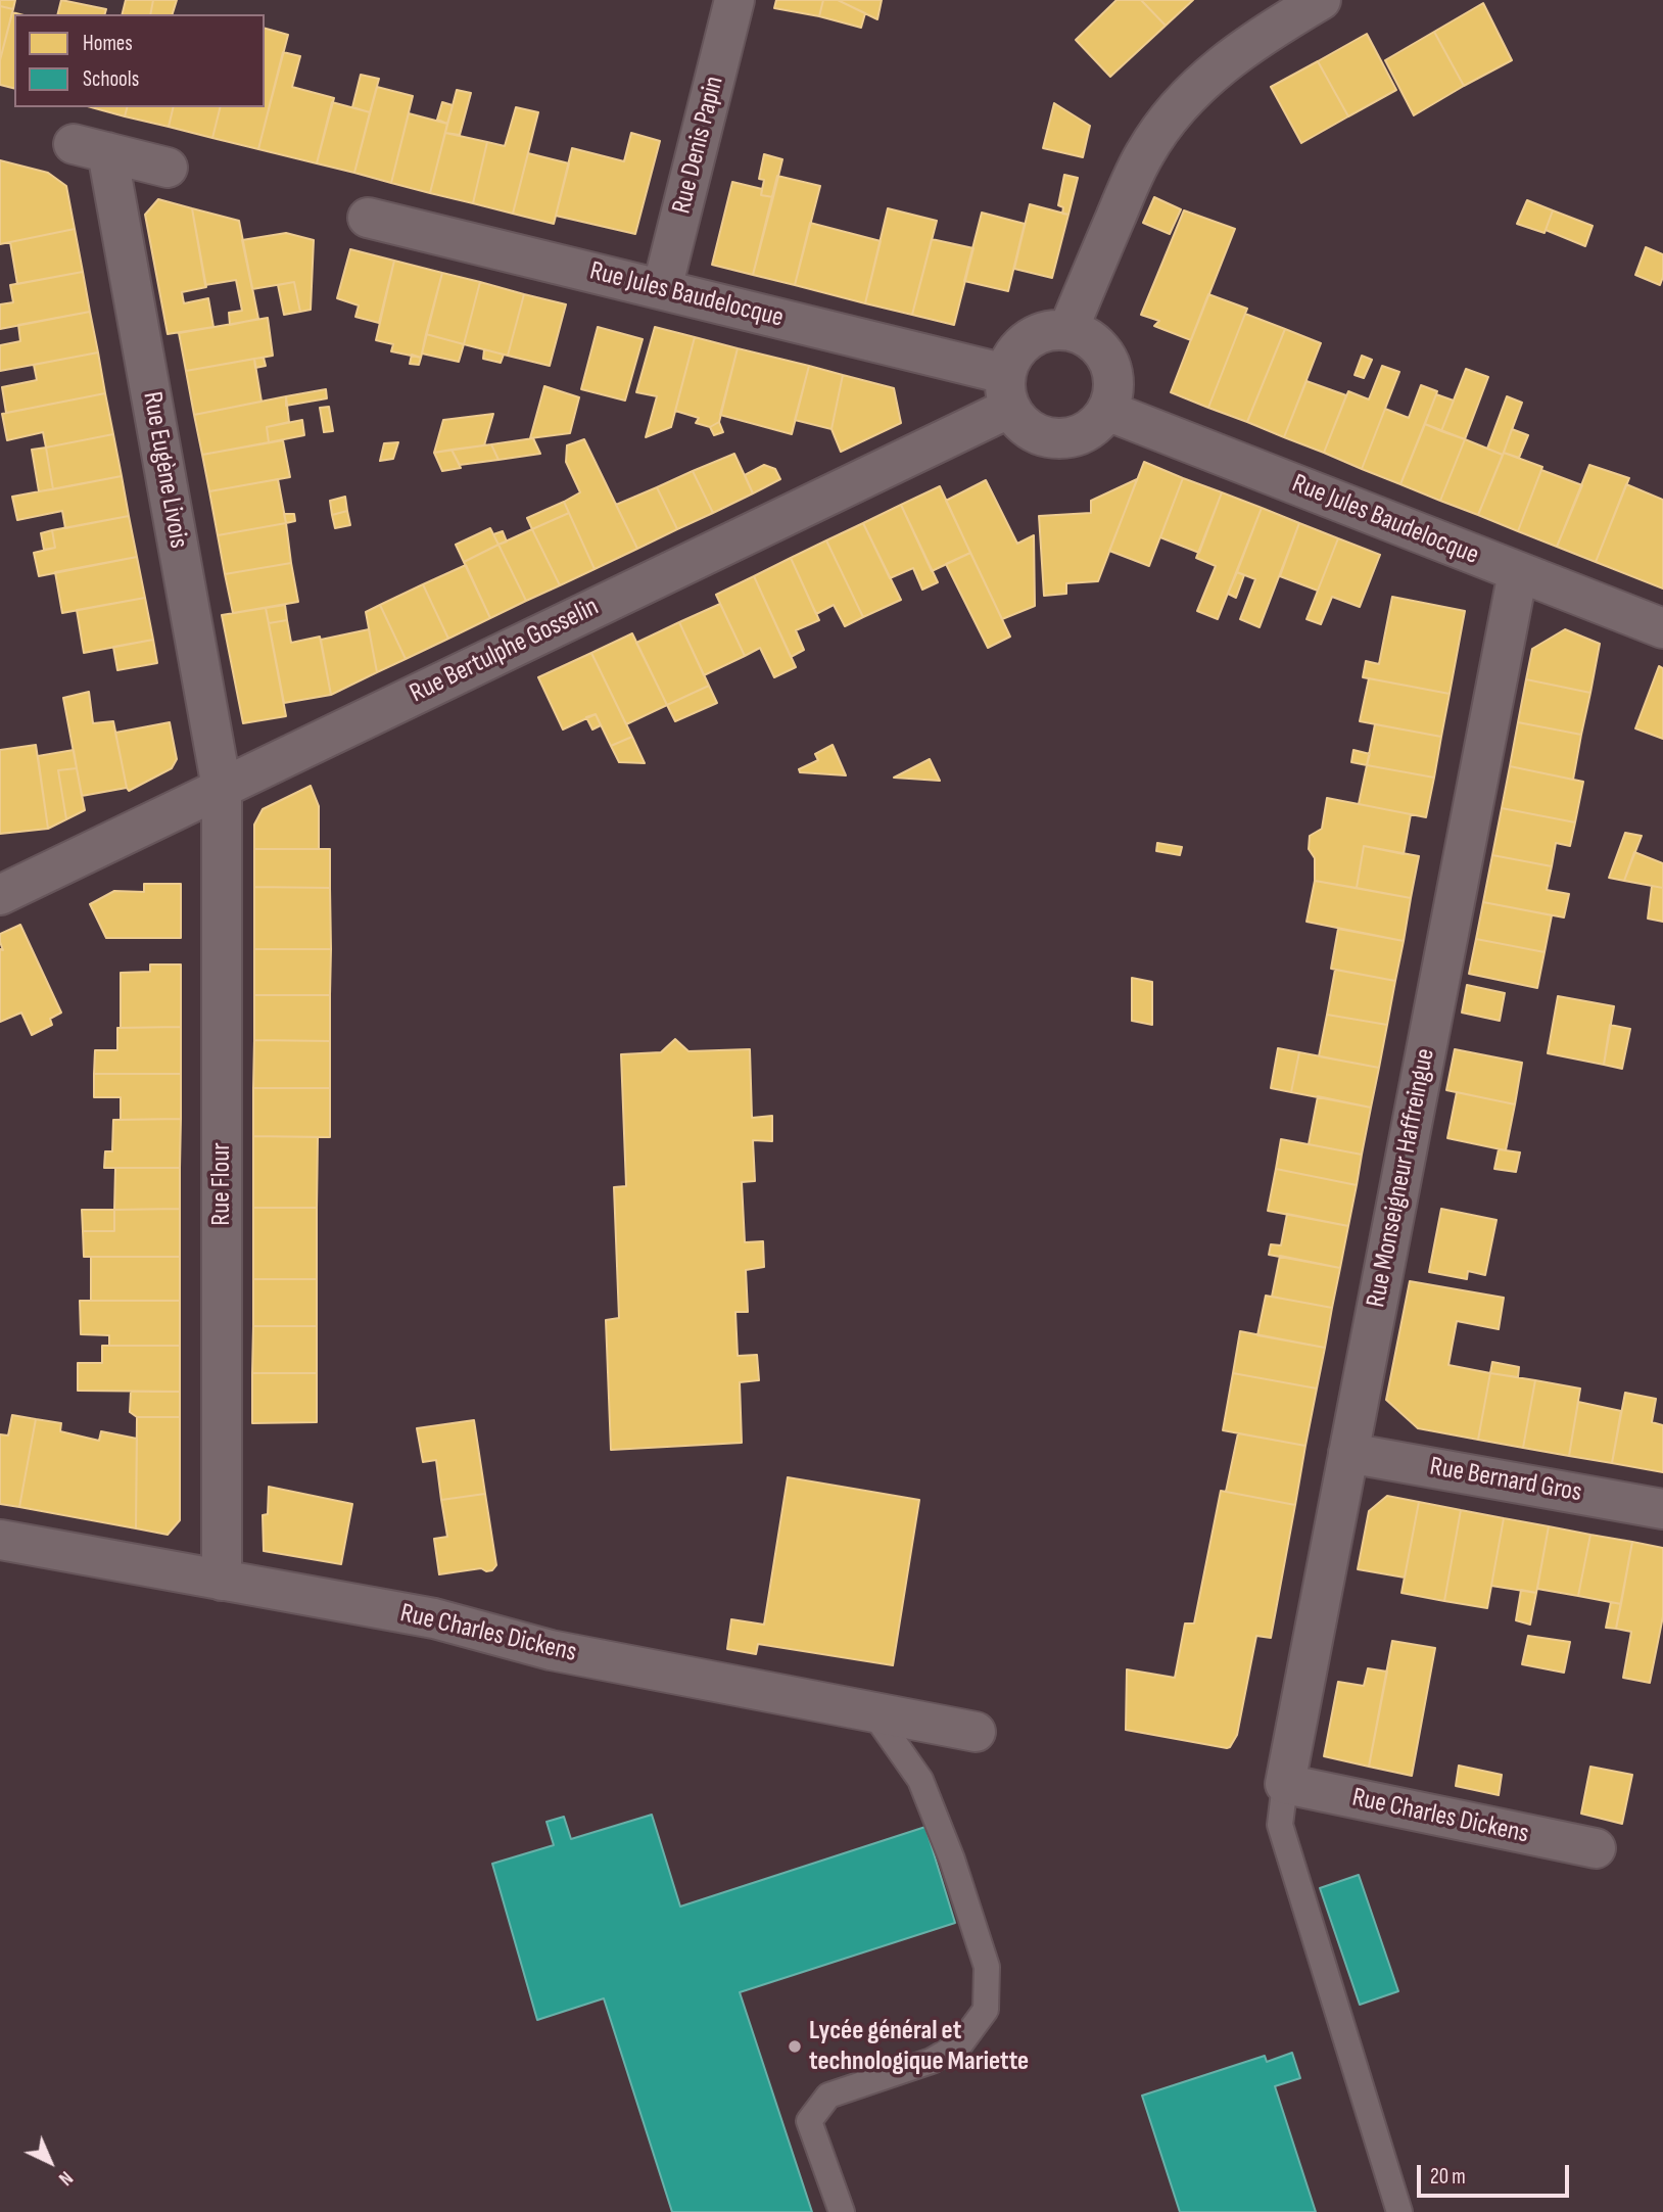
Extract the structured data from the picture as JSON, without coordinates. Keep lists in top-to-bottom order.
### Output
{
  "streets": {
    "street": [
      "Rue Denis Papin",
      "Rue Jules Baudelocque",
      "Rue Eugène Livois",
      "Rue Bertulphe Gosselin",
      "Rue Monseigneur Haffreingue",
      "Rue Flour",
      "Rue Bernard Gros",
      "Rue Charles Dickens"
    ]
  },
  "crossings": [
    ["Rue Denis Papin", "Rue Jules Baudelocque"],
    ["Rue Jules Baudelocque", "Rue Bertulphe Gosselin"],
    ["Rue Jules Baudelocque", "Rue Monseigneur Haffreingue"],
    ["Rue Eugène Livois", "Rue Bertulphe Gosselin"],
    ["Rue Eugène Livois", "Rue Flour"],
    ["Rue Bertulphe Gosselin", "Rue Flour"],
    ["Rue Monseigneur Haffreingue", "Rue Bernard Gros"],
    ["Rue Monseigneur Haffreingue", "Rue Charles Dickens"],
    ["Rue Flour", "Rue Charles Dickens"]
  ],
  "places": ["Lycée général et technologique Mariette"],
  "legend": ["Homes", "Schools"],
  "scale_bar": "20 m",
  "north": "bottom right"
}
